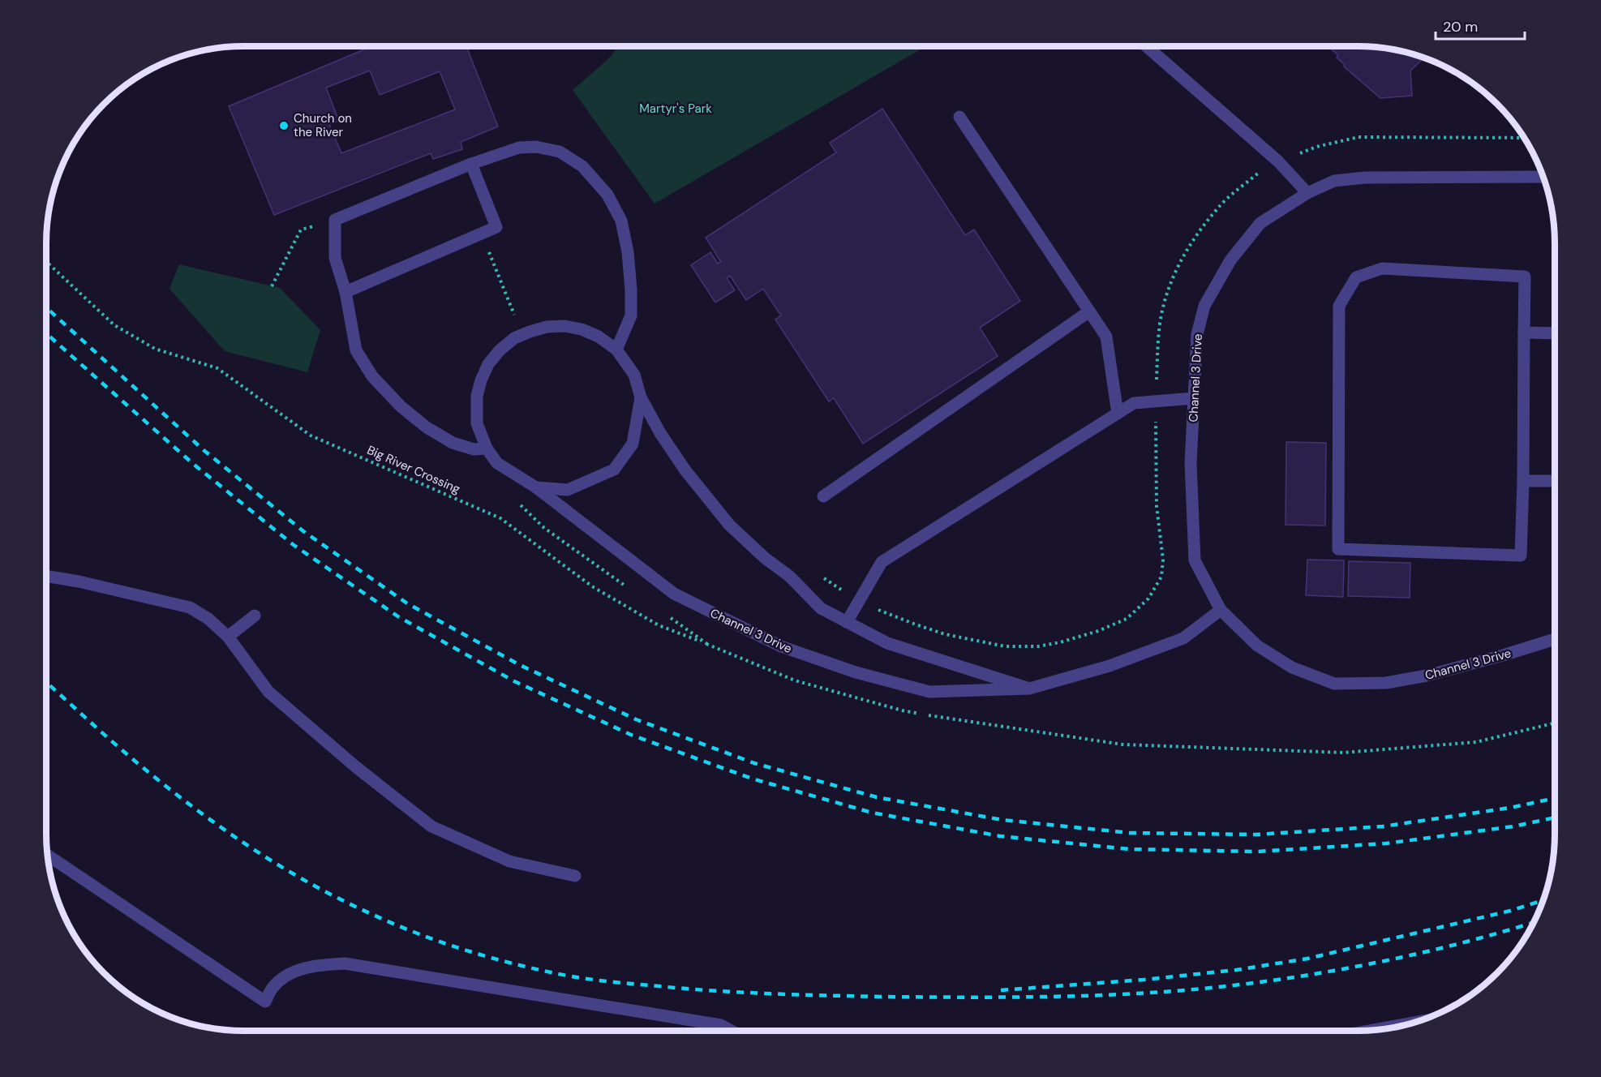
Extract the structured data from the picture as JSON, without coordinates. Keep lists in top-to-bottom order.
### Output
{
  "streets": {
    "street": ["Channel 3 Drive"],
    "path": ["Big River Crossing"]
  },
  "parks": ["Martyr's Park"],
  "places": ["Church on the River"],
  "scale_bar": "20 m"
}
